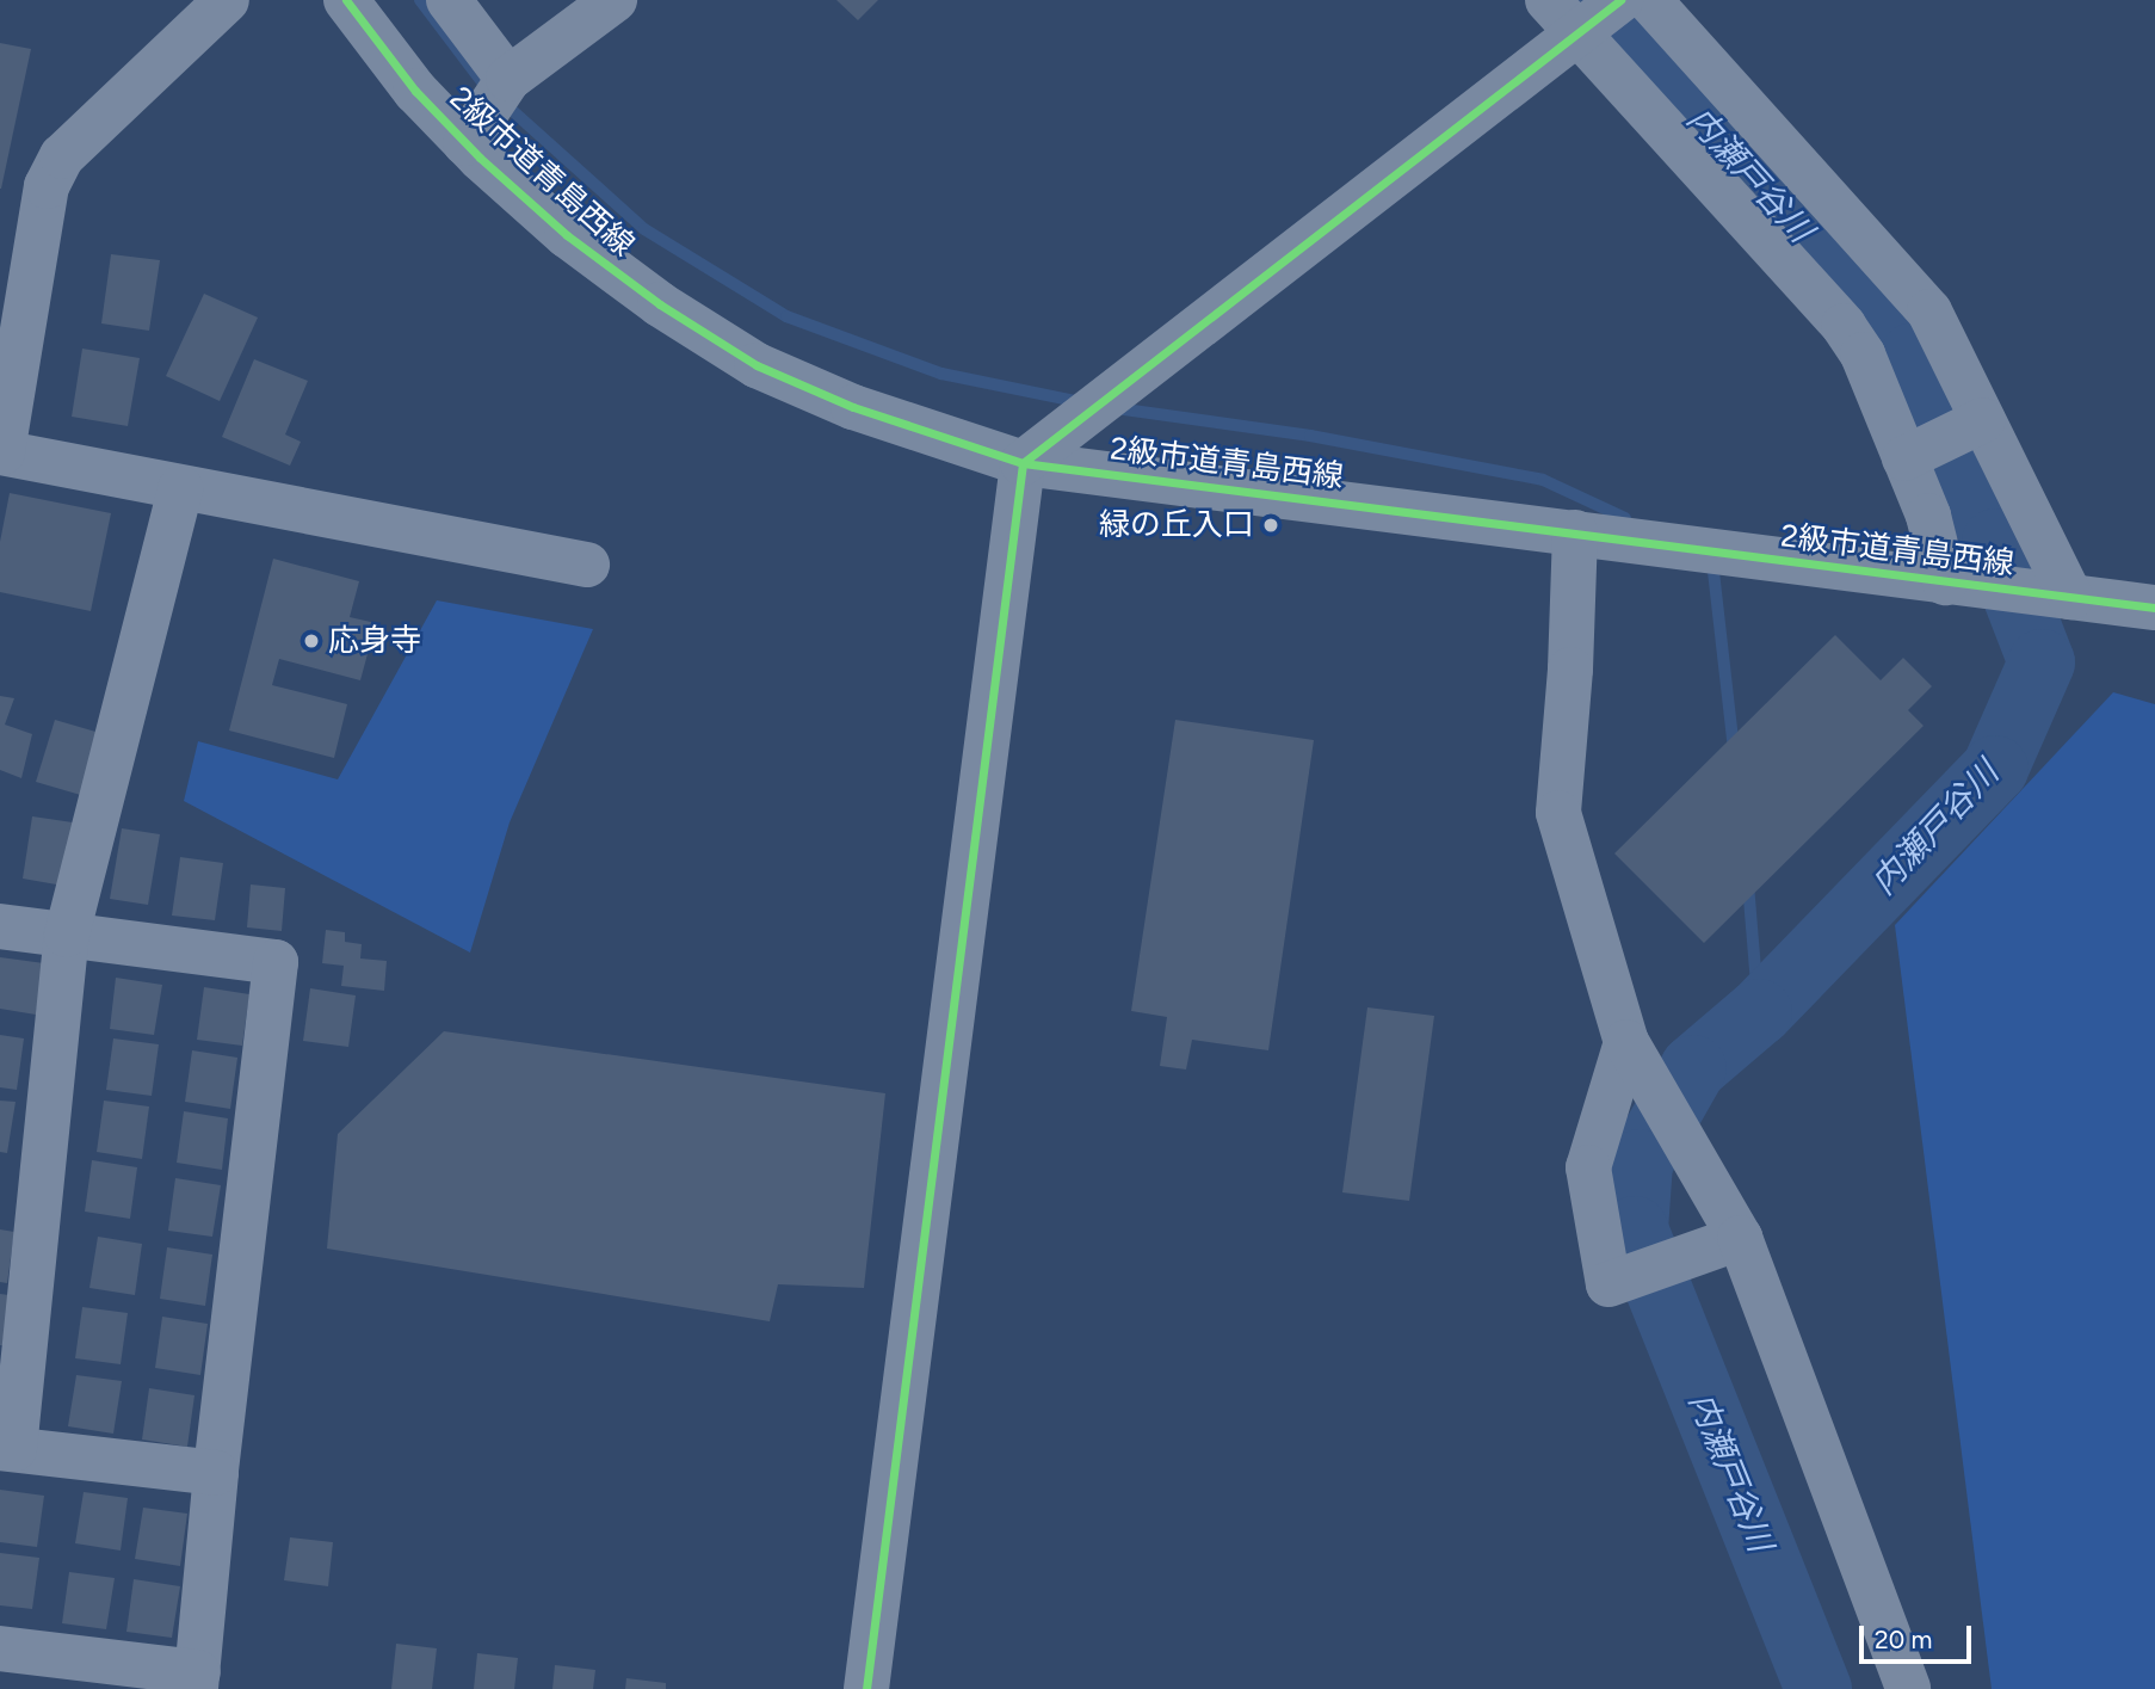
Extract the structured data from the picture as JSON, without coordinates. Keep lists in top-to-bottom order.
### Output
{
  "streets": {
    "street": ["2級市道青島西線"]
  },
  "water": ["内瀬戸谷川"],
  "places": ["緑の丘入口", "応身寺"],
  "scale_bar": "20 m"
}
